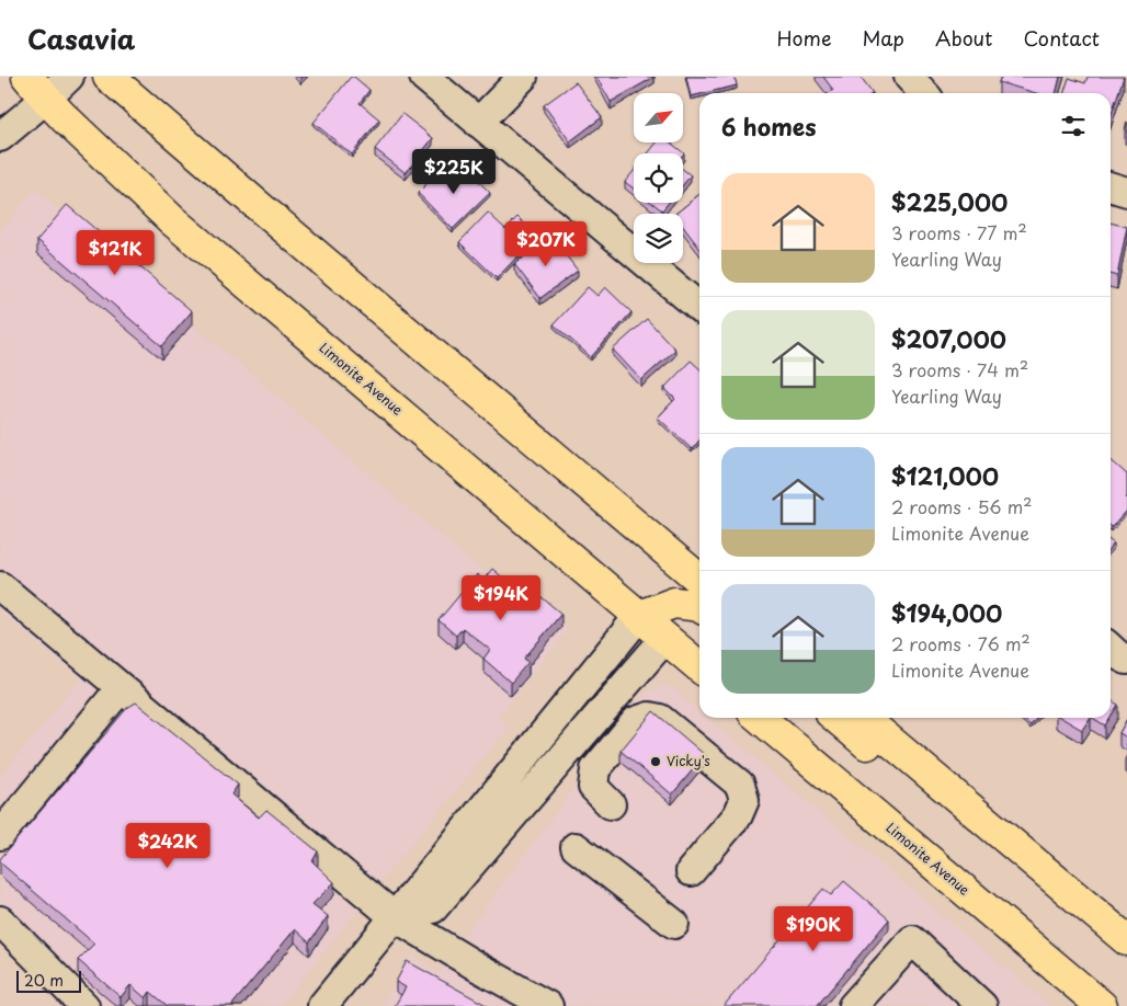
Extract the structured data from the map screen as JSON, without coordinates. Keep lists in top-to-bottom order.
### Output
{
  "streets": {
    "main road": ["Limonite Avenue"]
  },
  "places": ["Vicky's"],
  "scale_bar": "20 m",
  "north": "top right",
  "page": {
    "header": "Casavia",
    "nav": [
      "Home",
      "Map",
      "About",
      "Contact"
    ],
    "heading": "6 homes",
    "price": [
      "$225K",
      "$207K",
      "$121K",
      "$194K",
      "$242K",
      "$190K"
    ],
    "list": [
      {
        "name": "$225,000",
        "note": "3 rooms · 77 m² · Yearling Way"
      },
      {
        "name": "$207,000",
        "note": "3 rooms · 74 m² · Yearling Way"
      },
      {
        "name": "$121,000",
        "note": "2 rooms · 56 m² · Limonite Avenue"
      },
      {
        "name": "$194,000",
        "note": "2 rooms · 76 m² · Limonite Avenue"
      }
    ],
    "scale": "20 m"
  }
}
